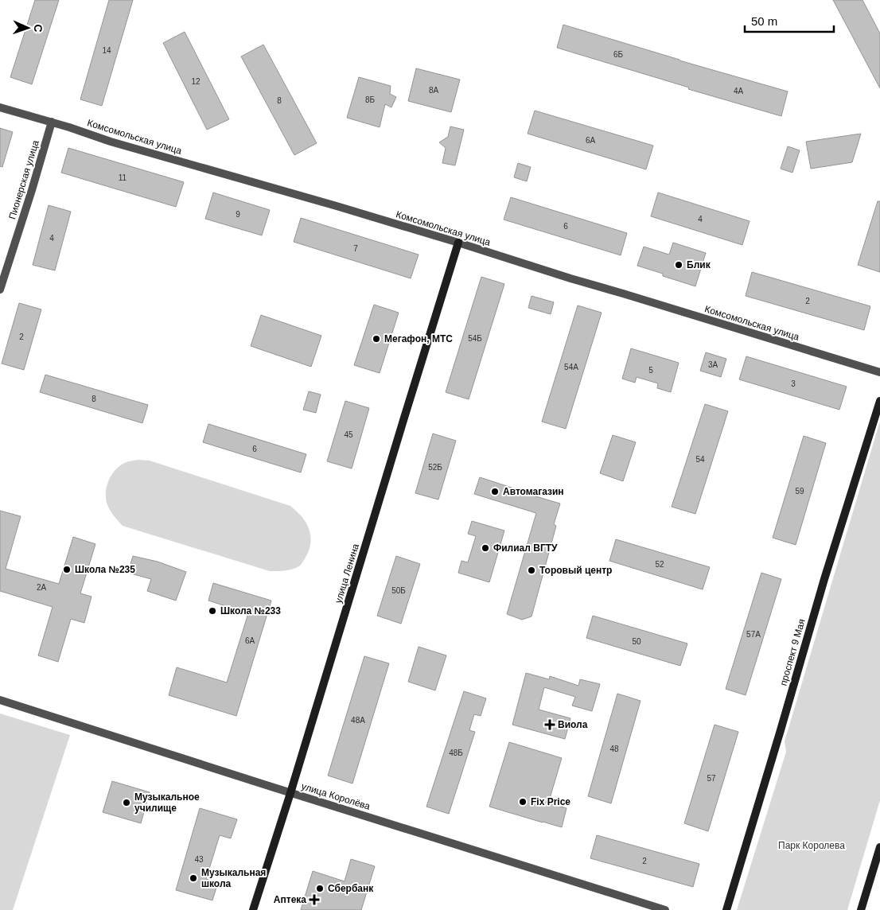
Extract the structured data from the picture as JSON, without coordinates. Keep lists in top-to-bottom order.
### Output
{
  "streets": {
    "street": [
      "Комсомольская улица",
      "Пионерская улица",
      "улица Ленина",
      "проспект 9 Мая",
      "улица Королёва"
    ]
  },
  "crossings": [
    ["Комсомольская улица", "Пионерская улица"],
    ["Комсомольская улица", "улица Ленина"],
    ["улица Ленина", "улица Королёва"]
  ],
  "parks": ["Парк Королева"],
  "places": {
    "other": [
      "Блик",
      "Мегафон, МТС",
      "Автомагазин",
      "Филиал ВГТУ",
      "Школа №235",
      "Торовый центр",
      "Школа №233",
      "Fix Price",
      "Музыкальное училище",
      "Музыкальная школа",
      "Сбербанк"
    ],
    "health": ["Виола", "Аптека"]
  },
  "house_numbers": [
    "14",
    "6Б",
    "12",
    "8А",
    "4А",
    "8Б",
    "8",
    "6А",
    "11",
    "9",
    "4",
    "6",
    "4",
    "7",
    "2",
    "2",
    "54Б",
    "3А",
    "54А",
    "5",
    "3",
    "8",
    "45",
    "6",
    "54",
    "52Б",
    "59",
    "52",
    "2А",
    "50Б",
    "57А",
    "6А",
    "50",
    "48А",
    "48",
    "48Б",
    "57",
    "43",
    "2"
  ],
  "scale_bar": "50 m",
  "north": "right"
}
